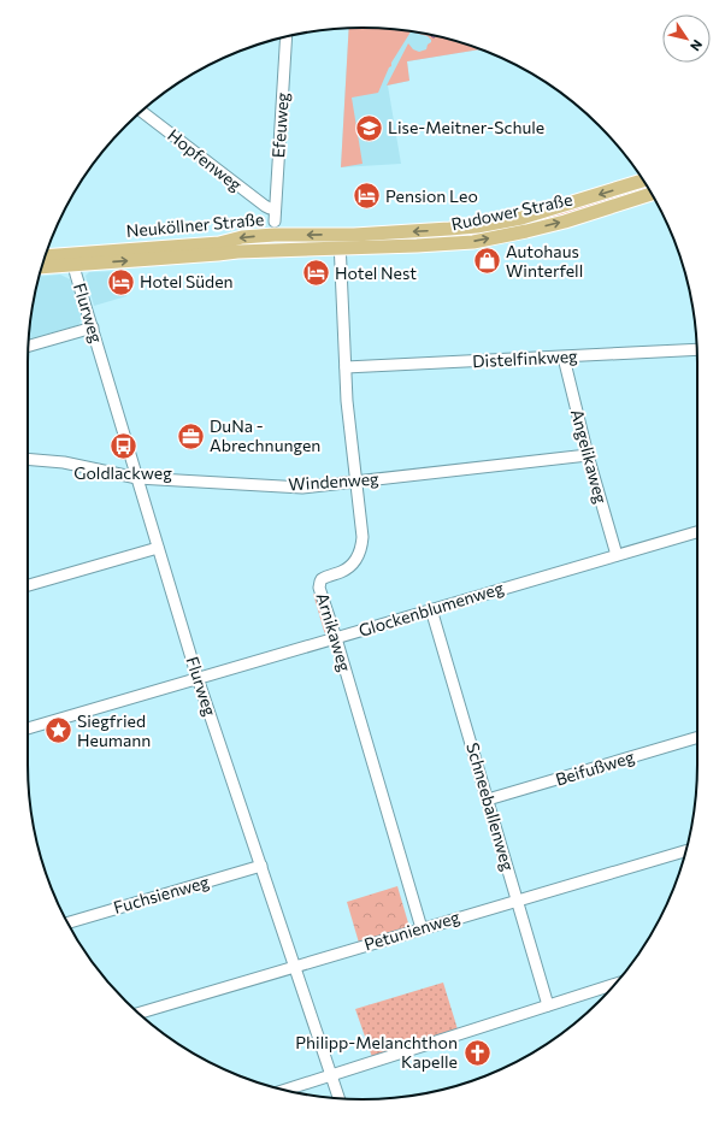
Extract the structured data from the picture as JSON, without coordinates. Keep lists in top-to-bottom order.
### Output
{
  "streets": {
    "main road": ["Rudower Straße", "Neuköllner Straße"],
    "street": [
      "Efeuweg",
      "Hopfenweg",
      "Flurweg",
      "Distelfinkweg",
      "Angelikaweg",
      "Windenweg",
      "Glockenblumenweg",
      "Arnikaweg",
      "Beifußweg",
      "Schneeballenweg",
      "Fuchsienweg",
      "Petunienweg"
    ]
  },
  "crossings": [
    ["Efeuweg", "Hopfenweg"],
    ["Efeuweg", "Neuköllner Straße"],
    ["Rudower Straße", "Neuköllner Straße"],
    ["Rudower Straße", "Arnikaweg"],
    ["Neuköllner Straße", "Flurweg"],
    ["Neuköllner Straße", "Arnikaweg"],
    ["Flurweg", "Windenweg"],
    ["Flurweg", "Glockenblumenweg"],
    ["Flurweg", "Fuchsienweg"],
    ["Flurweg", "Petunienweg"],
    ["Distelfinkweg", "Angelikaweg"],
    ["Distelfinkweg", "Arnikaweg"],
    ["Angelikaweg", "Windenweg"],
    ["Angelikaweg", "Glockenblumenweg"],
    ["Windenweg", "Arnikaweg"],
    ["Glockenblumenweg", "Arnikaweg"],
    ["Glockenblumenweg", "Schneeballenweg"],
    ["Arnikaweg", "Petunienweg"],
    ["Beifußweg", "Schneeballenweg"],
    ["Schneeballenweg", "Petunienweg"]
  ],
  "places": {
    "school or university": ["Lise-Meitner-Schule"],
    "hotel": ["Pension Leo", "Hotel Nest", "Hotel Süden"],
    "shop": ["Autohaus Winterfell"],
    "office": ["DuNa - Abrechnungen"],
    "bus stop": ["Goldlackweg"],
    "place": ["Siegfried Heumann"],
    "church": ["Philipp-Melanchthon Kapelle"]
  },
  "north": "bottom right"
}
